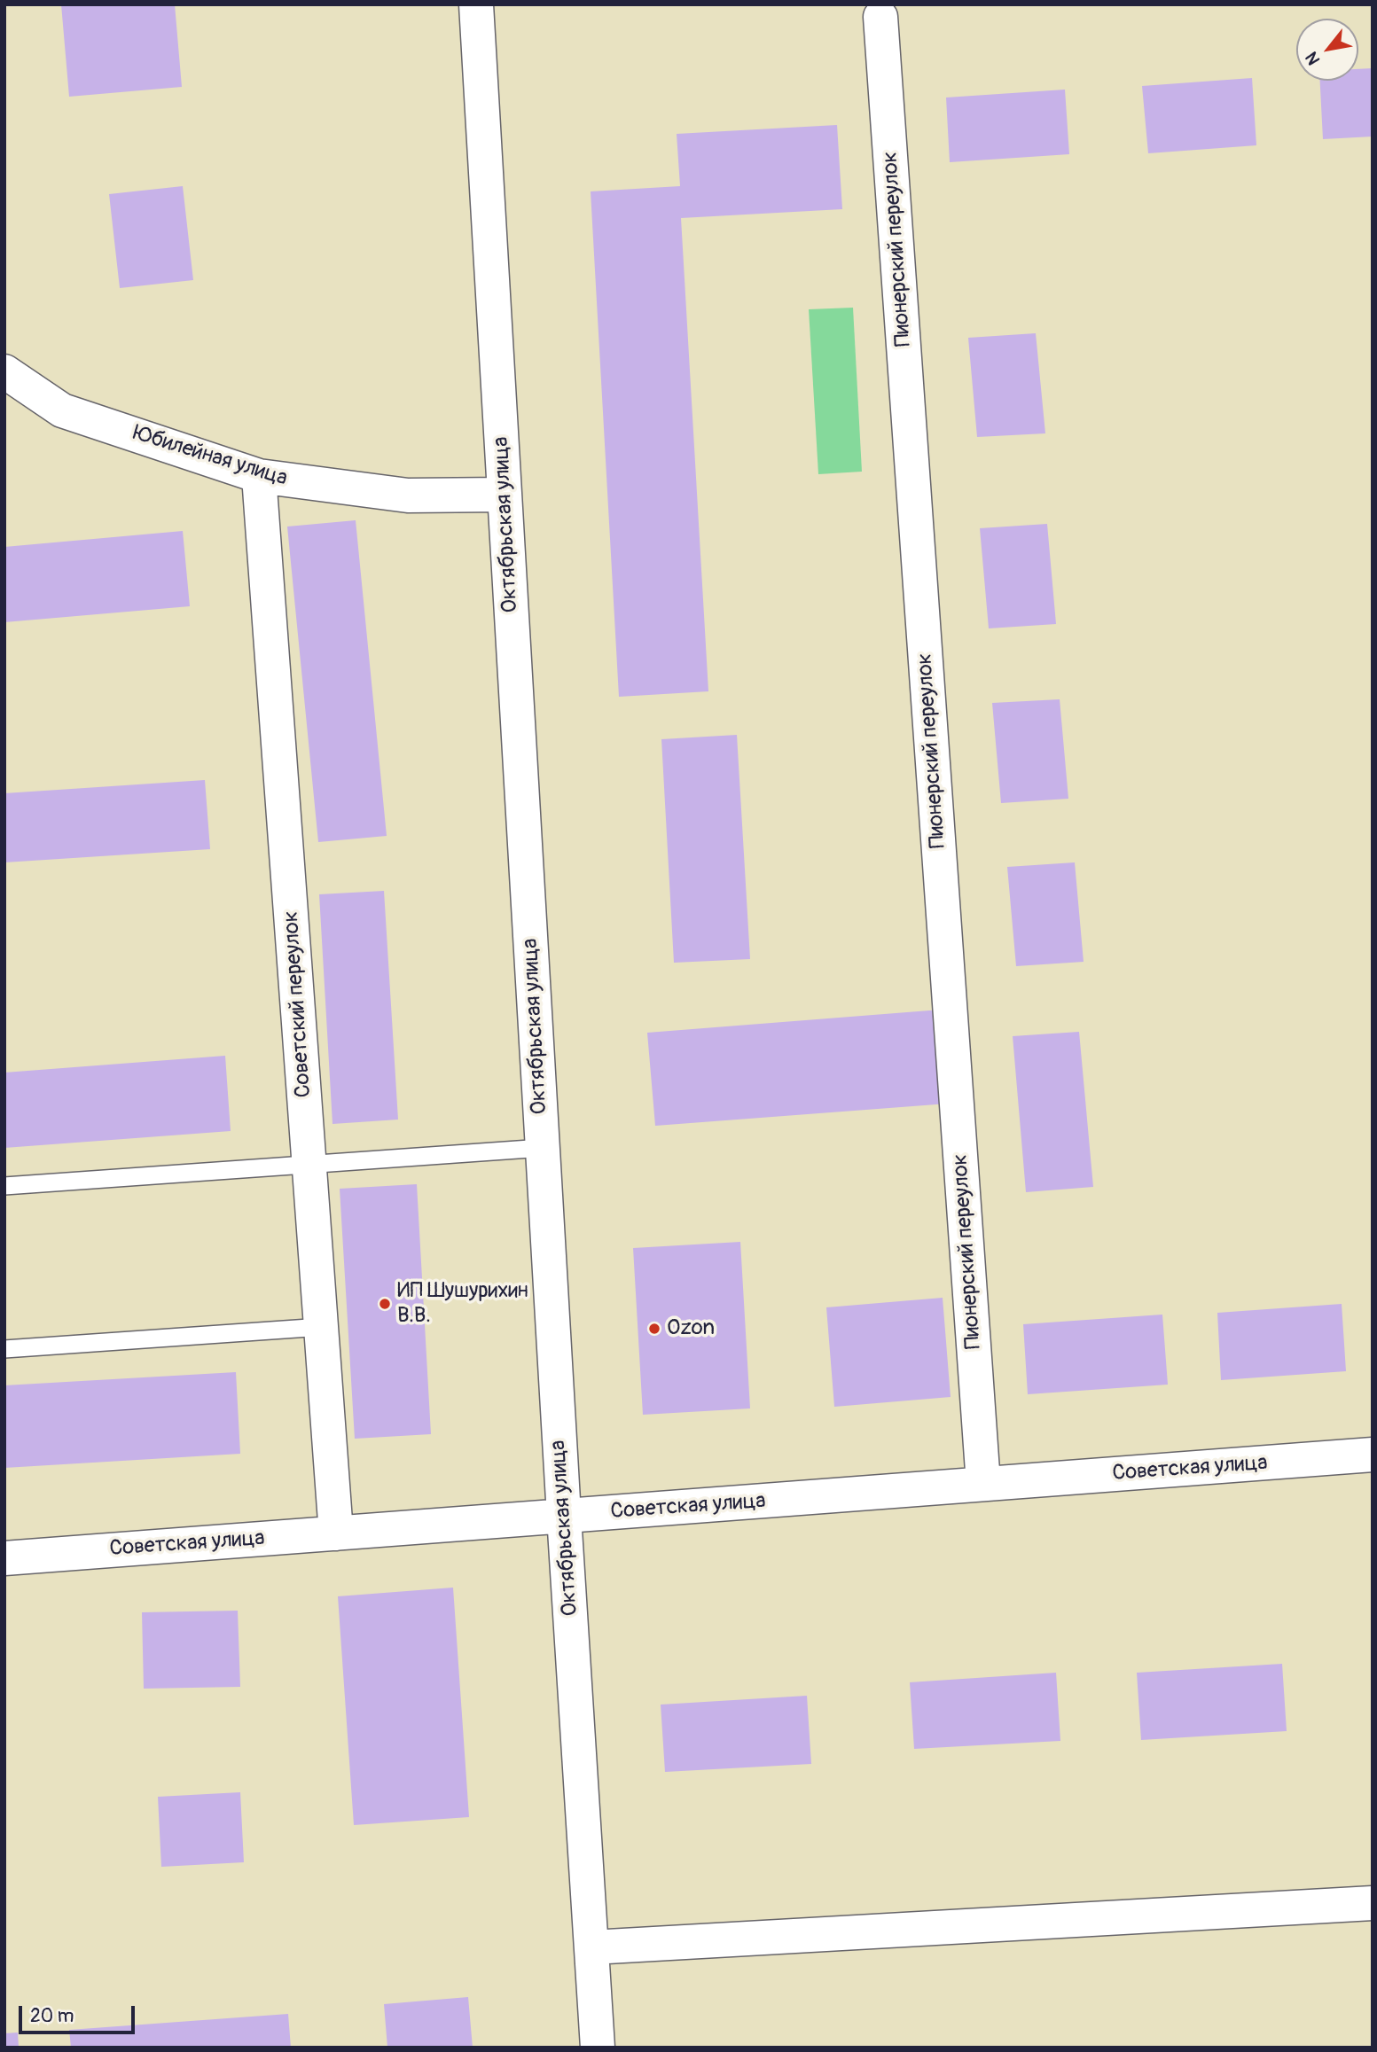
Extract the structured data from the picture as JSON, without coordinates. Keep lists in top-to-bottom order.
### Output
{
  "streets": {
    "street": [
      "Пионерский переулок",
      "Юбилейная улица",
      "Октябрьская улица",
      "Советский переулок",
      "Советская улица"
    ]
  },
  "crossings": [
    ["Пионерский переулок", "Советская улица"],
    ["Юбилейная улица", "Октябрьская улица"],
    ["Юбилейная улица", "Советский переулок"],
    ["Октябрьская улица", "Советская улица"],
    ["Советский переулок", "Советская улица"]
  ],
  "places": ["ИП Шушурихин В.В.", "Ozon"],
  "scale_bar": "20 m",
  "north": "bottom left"
}
